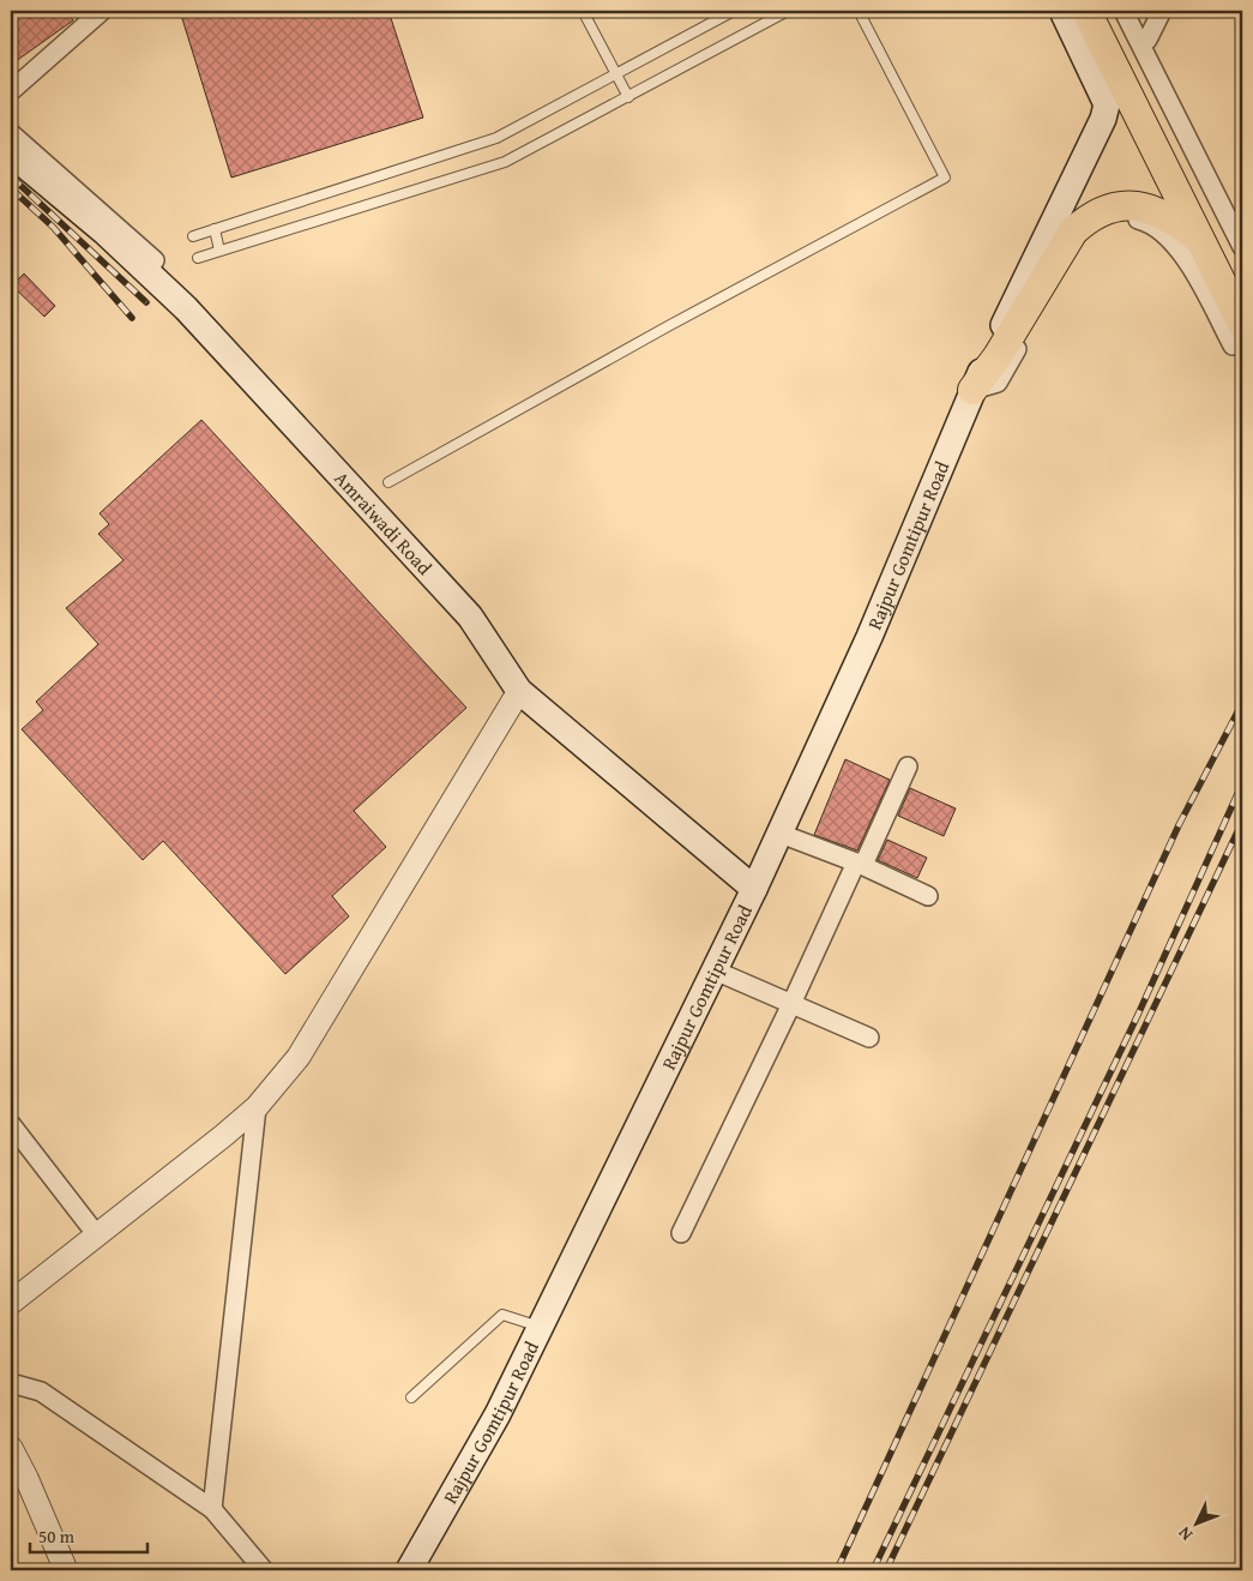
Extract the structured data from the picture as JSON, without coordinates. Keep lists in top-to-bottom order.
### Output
{
  "streets": {
    "main road": ["Amraiwadi Road", "Rajpur Gomtipur Road"]
  },
  "crossings": [
    ["Amraiwadi Road", "Rajpur Gomtipur Road"]
  ],
  "scale_bar": "50 m",
  "north": "bottom left"
}
